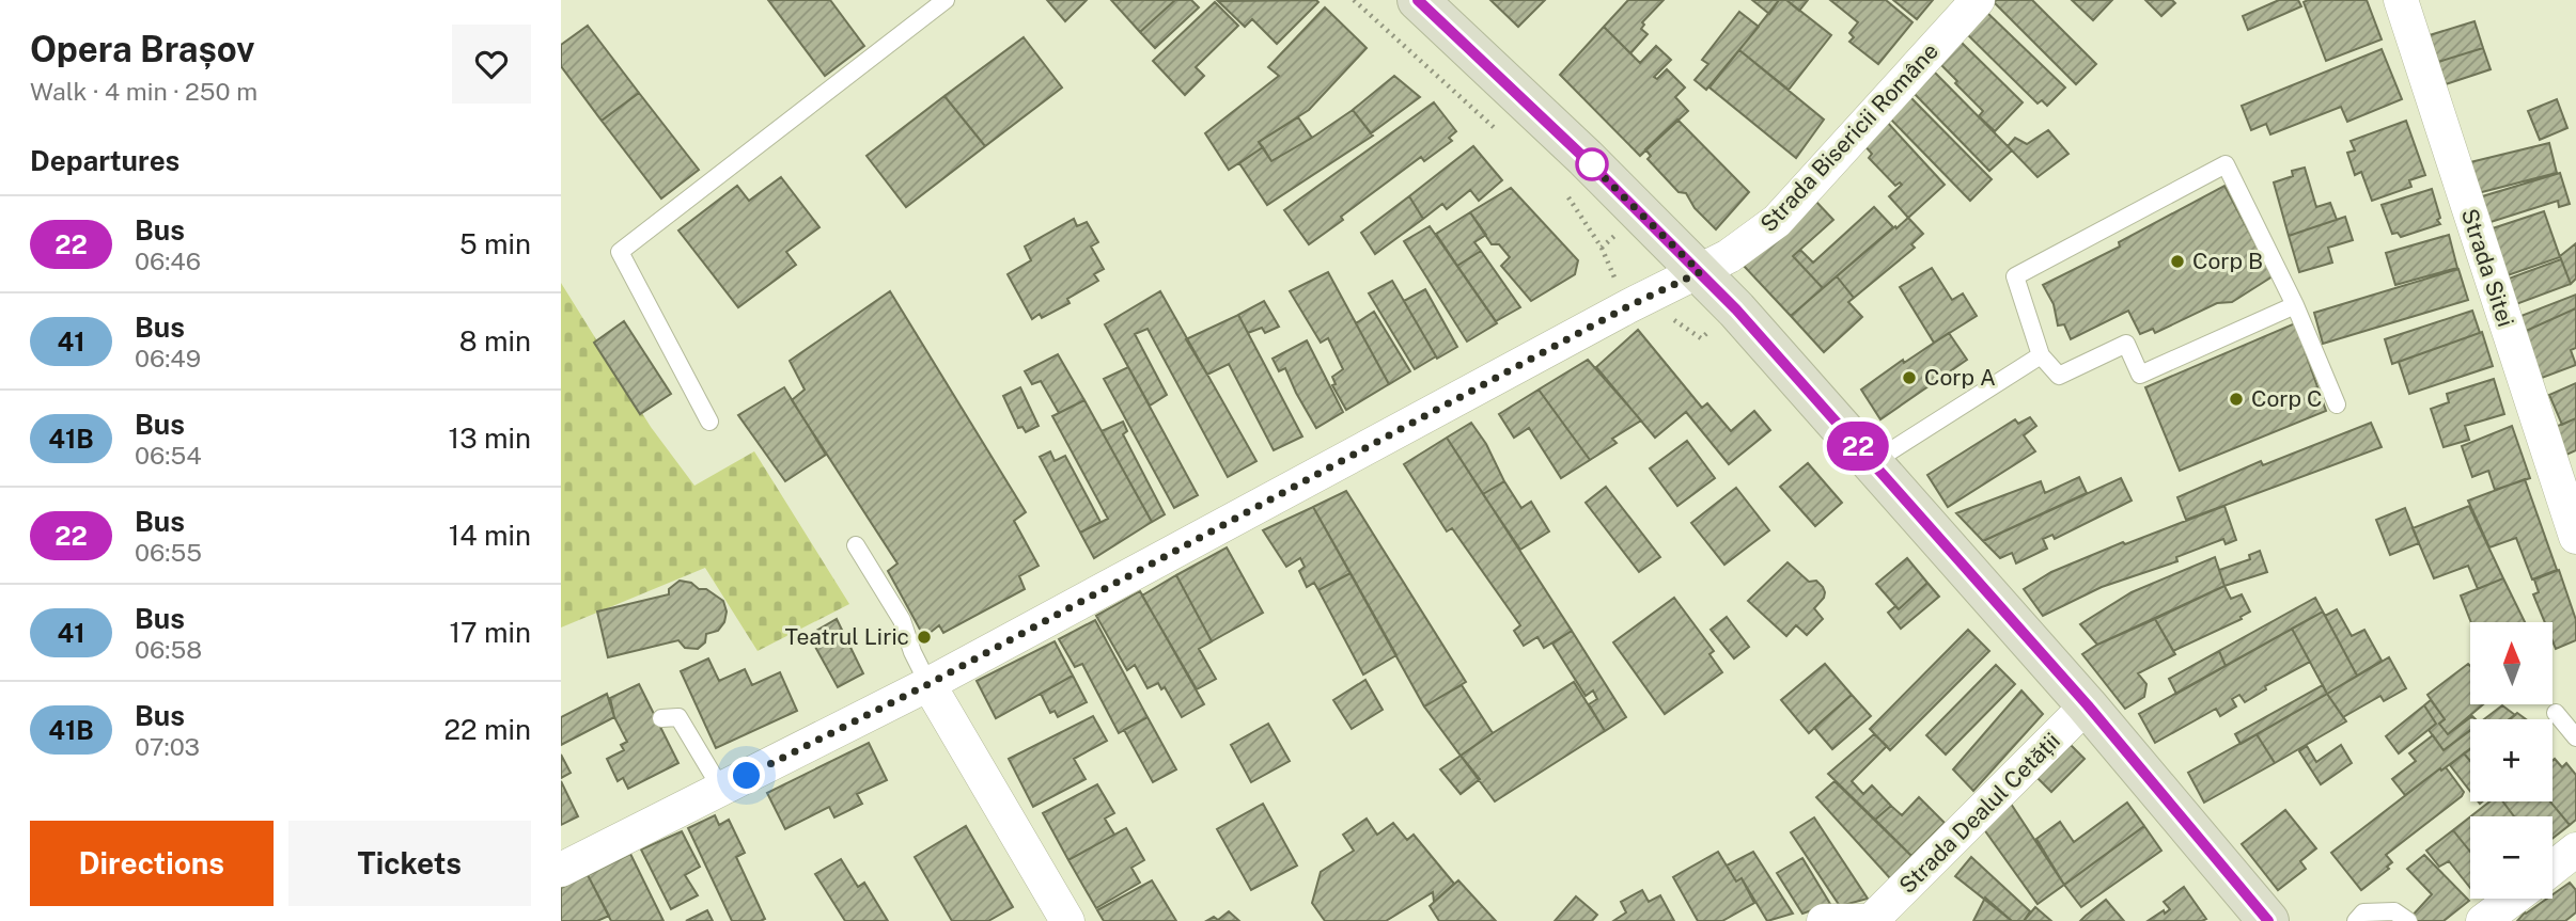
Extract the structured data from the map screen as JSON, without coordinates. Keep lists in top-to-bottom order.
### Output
{
  "streets": {
    "street": ["Strada Bisericii Române", "Strada Sitei", "Strada Dealul Cetății"]
  },
  "places": [
    "Corp B",
    "Corp A",
    "Corp C",
    "Teatrul Liric"
  ],
  "lines": ["bus line 22"],
  "north": "top",
  "page": {
    "heading": [
      ["Opera Brașov", "Walk · 4 min · 250 m"],
      "Departures"
    ],
    "on_map": "22",
    "list": [
      {
        "mark": "22",
        "name": "Bus",
        "note": "06:46",
        "value": "5 min"
      },
      {
        "mark": "41",
        "name": "Bus",
        "note": "06:49",
        "value": "8 min"
      },
      {
        "mark": "41B",
        "name": "Bus",
        "note": "06:54",
        "value": "13 min"
      },
      {
        "mark": "22",
        "name": "Bus",
        "note": "06:55",
        "value": "14 min"
      },
      {
        "mark": "41",
        "name": "Bus",
        "note": "06:58",
        "value": "17 min"
      },
      {
        "mark": "41B",
        "name": "Bus",
        "note": "07:03",
        "value": "22 min"
      }
    ],
    "map_buttons": ["+", "−"],
    "buttons": ["Directions", "Tickets"]
  }
}
